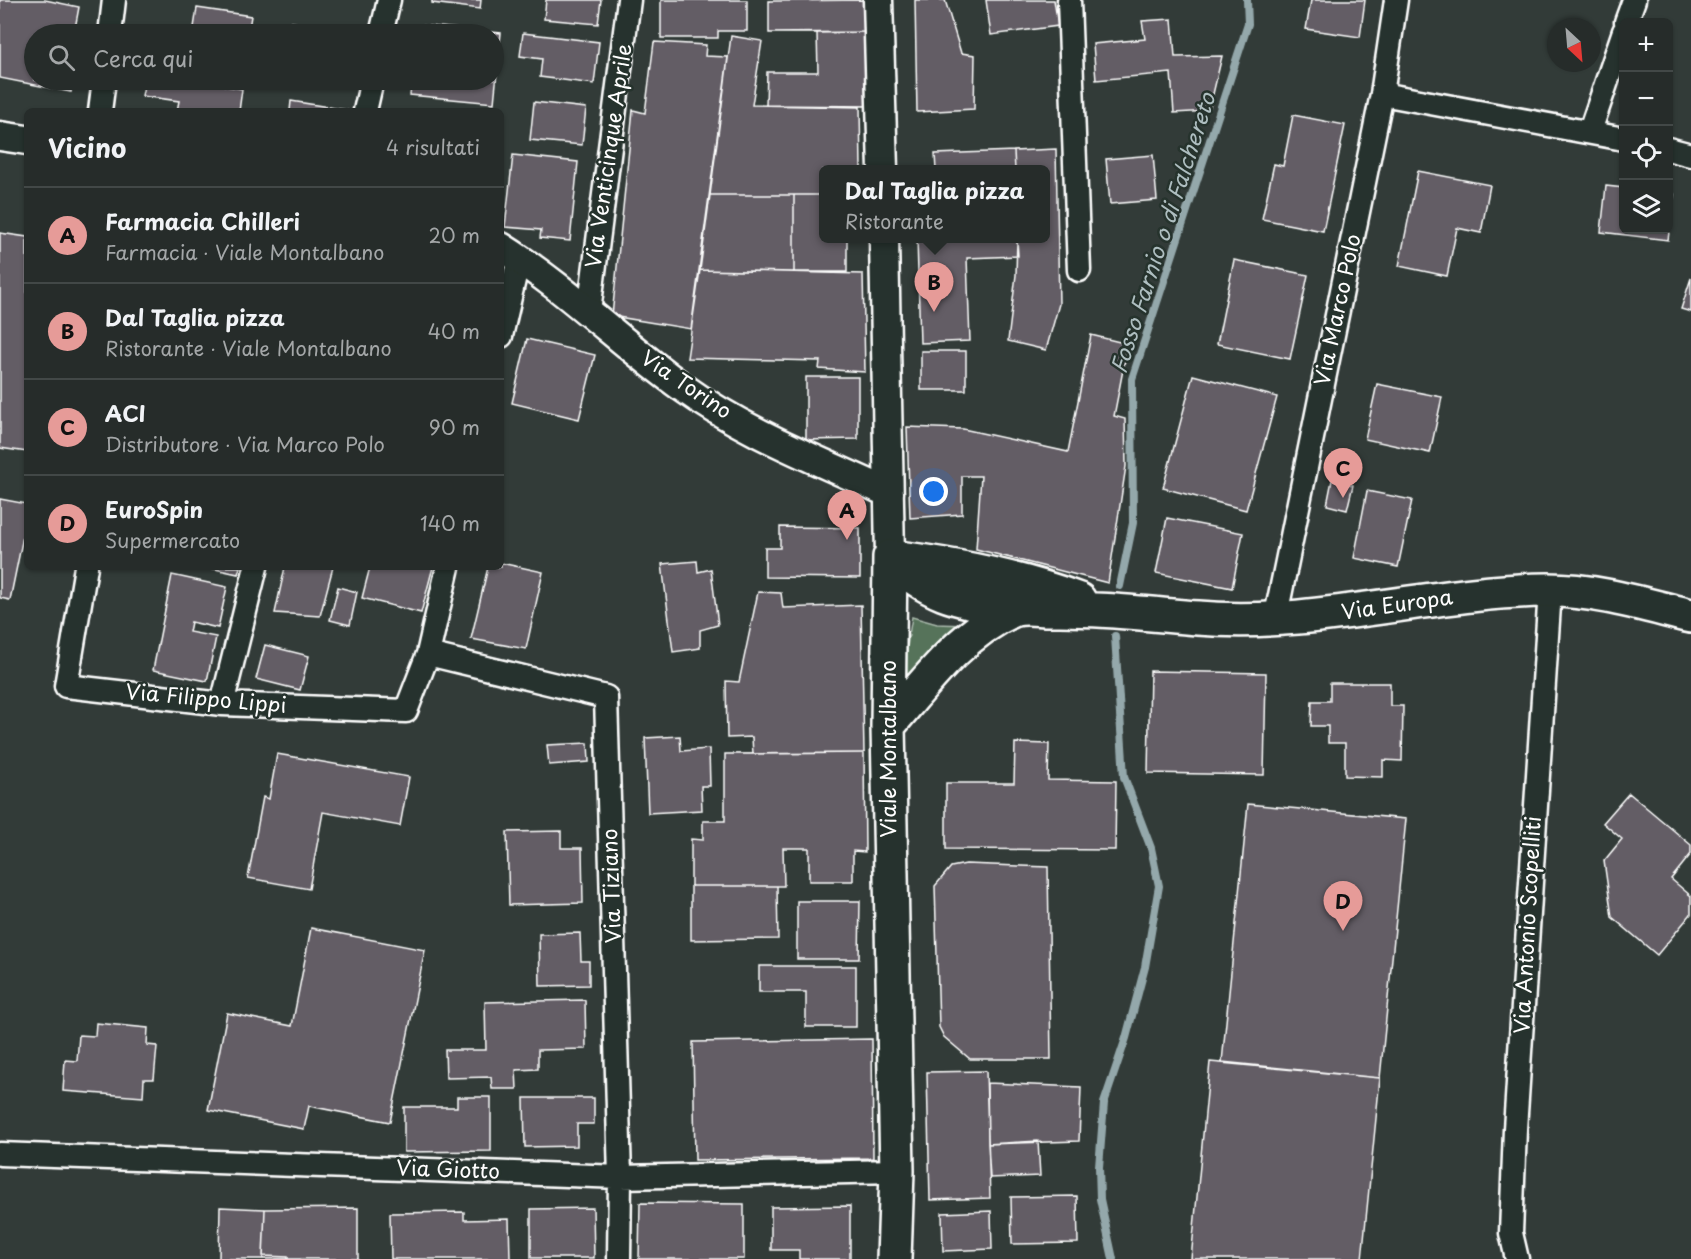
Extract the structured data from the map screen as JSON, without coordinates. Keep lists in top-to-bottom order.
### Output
{
  "streets": {
    "main road": ["Via Europa", "Viale Montalbano"],
    "street": [
      "Via Venticinque Aprile",
      "Via Marco Polo",
      "Via Torino",
      "Via Filippo Lippi",
      "Via Tiziano",
      "Via Antonio Scopelliti",
      "Via Giotto"
    ]
  },
  "crossings": [
    ["Via Venticinque Aprile", "Via Torino"],
    ["Via Marco Polo", "Via Europa"],
    ["Via Torino", "Viale Montalbano"],
    ["Via Europa", "Via Antonio Scopelliti"],
    ["Via Filippo Lippi", "Via Tiziano"],
    ["Viale Montalbano", "Via Giotto"],
    ["Via Tiziano", "Via Giotto"]
  ],
  "water": ["Fosso Farnio o di Falchereto"],
  "north": "bottom right",
  "page": {
    "map_buttons": ["+", "−"],
    "search": "Cerca qui",
    "heading": ["Vicino", "4 risultati"],
    "popup": ["Dal Taglia pizza", "Ristorante"],
    "list": [
      {
        "mark": "A",
        "name": "Farmacia Chilleri",
        "note": "Farmacia · Viale Montalbano",
        "value": "20 m"
      },
      {
        "mark": "B",
        "name": "Dal Taglia pizza",
        "note": "Ristorante · Viale Montalbano",
        "value": "40 m"
      },
      {
        "mark": "C",
        "name": "ACI",
        "note": "Distributore · Via Marco Polo",
        "value": "90 m"
      },
      {
        "mark": "D",
        "name": "EuroSpin",
        "note": "Supermercato",
        "value": "140 m"
      }
    ],
    "pins": [
      "B",
      "C",
      "A",
      "D"
    ]
  }
}
